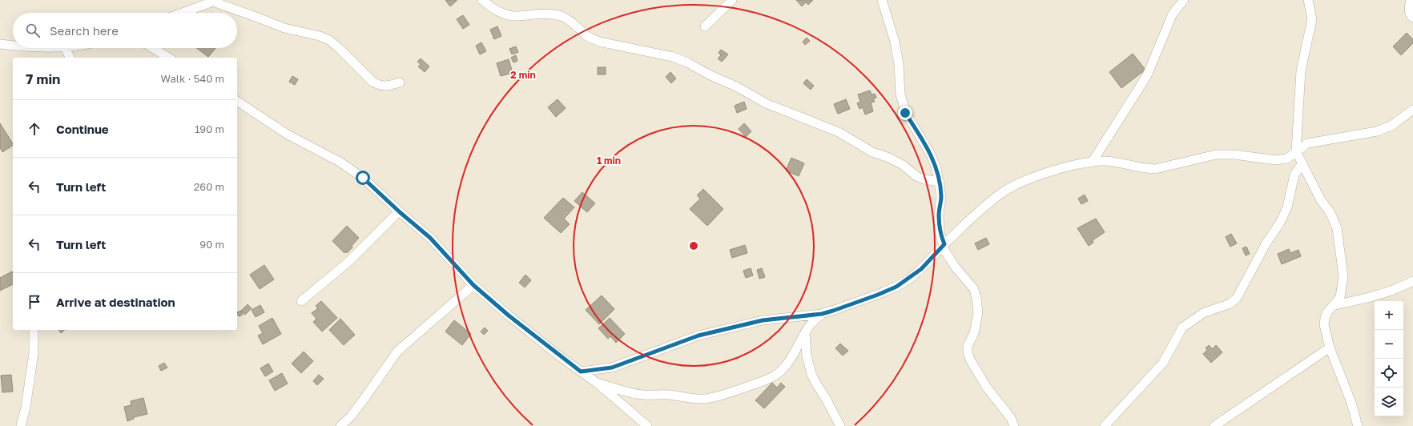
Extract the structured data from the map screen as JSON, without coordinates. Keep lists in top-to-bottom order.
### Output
{
  "page": {
    "search": "Search here",
    "heading": ["7 min", "Walk · 540 m"],
    "list": [
      ["Continue", "190 m"],
      ["Turn left", "260 m"],
      ["Turn left", "90 m"],
      "Arrive at destination"
    ],
    "map_buttons": ["+", "−"]
  },
  "rings": ["2 min", "1 min"]
}
